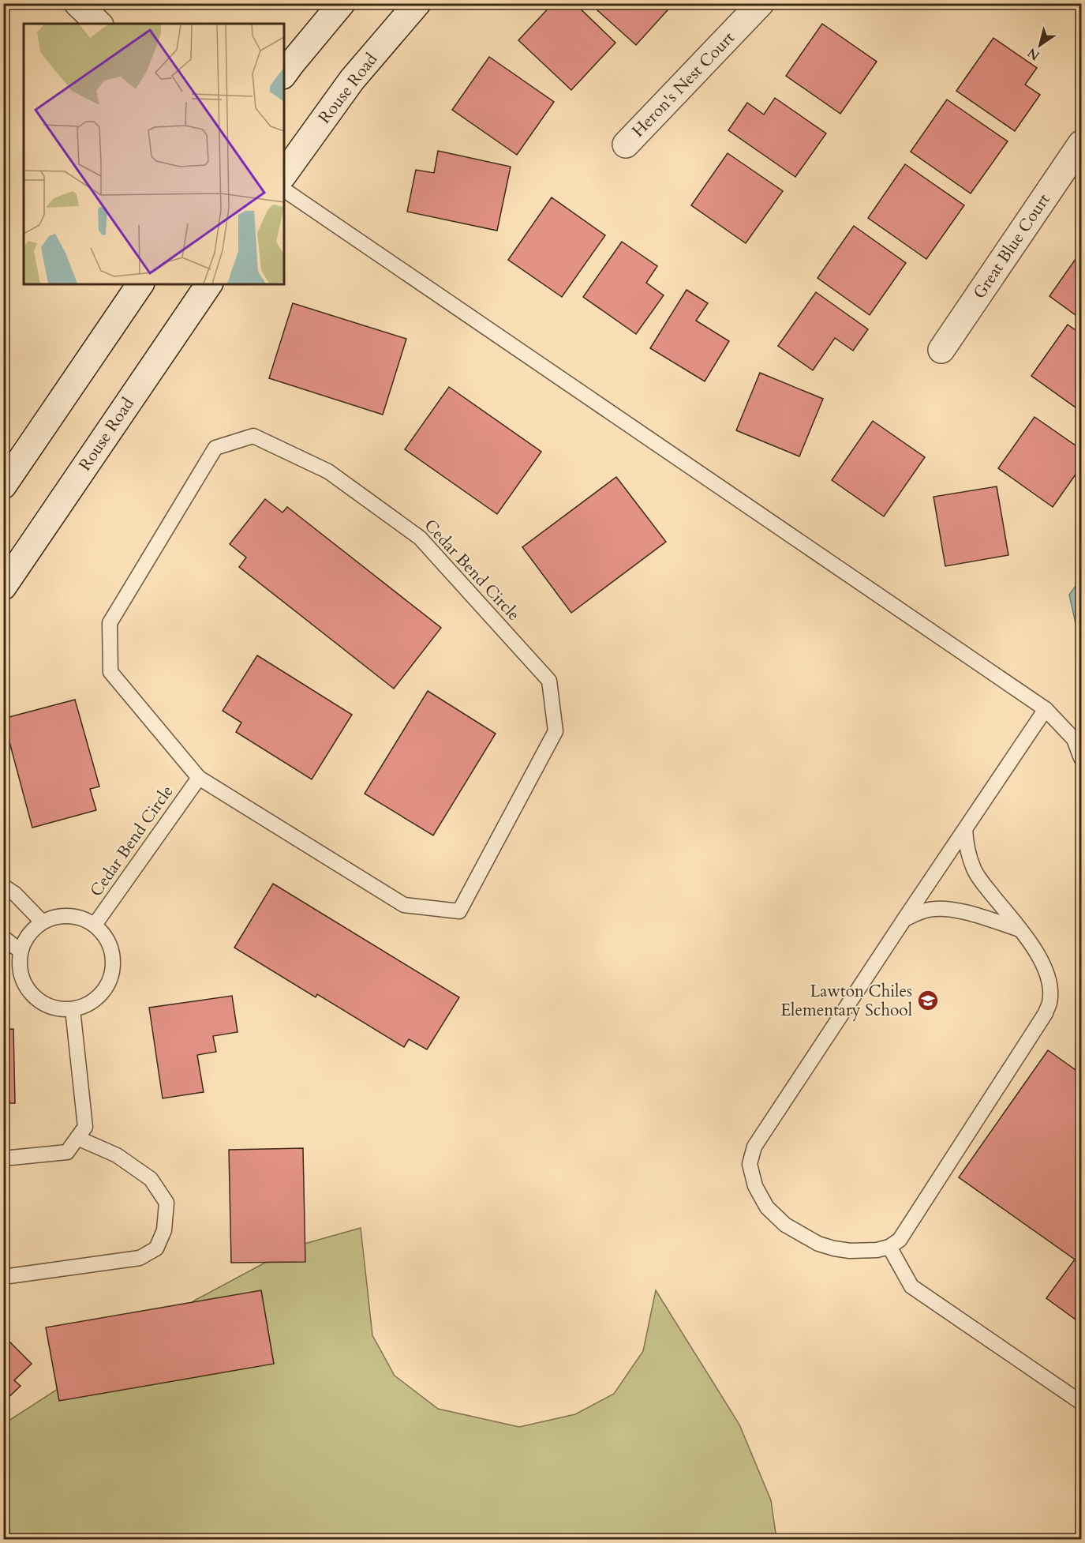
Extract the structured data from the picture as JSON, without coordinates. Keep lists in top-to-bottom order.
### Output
{
  "streets": {
    "street": ["Heron's Nest Court", "Rouse Road", "Great Blue Court"],
    "lane": ["Cedar Bend Circle"]
  },
  "places": {
    "school or university": ["Lawton Chiles Elementary School"]
  },
  "north": "bottom left"
}
